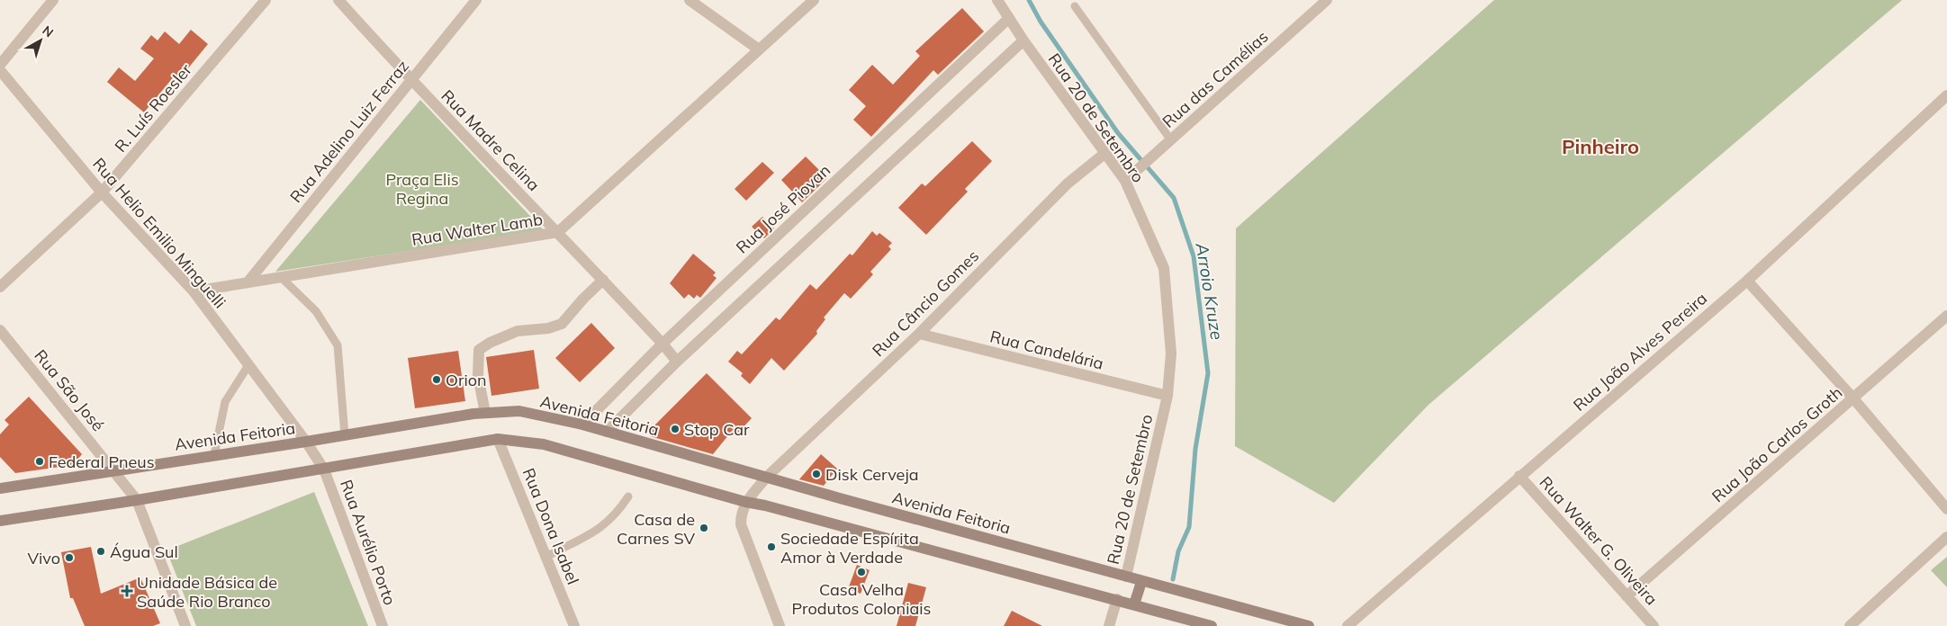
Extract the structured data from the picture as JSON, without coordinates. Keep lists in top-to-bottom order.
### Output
{
  "streets": {
    "main road": ["Avenida Feitoria"],
    "street": [
      "Rua das Camélias",
      "R. Luís Roesler",
      "Rua 20 de Setembro",
      "Rua Adelino Luiz Ferraz",
      "Rua Madre Celina",
      "Rua José Piovan",
      "Rua Walter Lamb",
      "Rua Helio Emilio Minguelli",
      "Rua Câncio Gomes",
      "Rua Candelária",
      "Rua João Alves Pereira",
      "Rua São José",
      "Rua João Carlos Groth",
      "Rua Dona Isabel",
      "Rua Walter G. Oliveira",
      "Rua Aurélio Porto"
    ]
  },
  "crossings": [
    ["Rua das Camélias", "Rua 20 de Setembro"],
    ["R. Luís Roesler", "Rua Helio Emilio Minguelli"],
    ["Rua 20 de Setembro", "Rua José Piovan"],
    ["Rua 20 de Setembro", "Rua Câncio Gomes"],
    ["Rua 20 de Setembro", "Rua Candelária"],
    ["Rua 20 de Setembro", "Avenida Feitoria"],
    ["Rua Adelino Luiz Ferraz", "Rua Madre Celina"],
    ["Rua Adelino Luiz Ferraz", "Rua Walter Lamb"],
    ["Rua Madre Celina", "Rua José Piovan"],
    ["Rua Madre Celina", "Rua Walter Lamb"],
    ["Rua José Piovan", "Avenida Feitoria"],
    ["Rua Walter Lamb", "Rua Helio Emilio Minguelli"],
    ["Rua Helio Emilio Minguelli", "Avenida Feitoria"],
    ["Rua Helio Emilio Minguelli", "Rua Aurélio Porto"],
    ["Rua Câncio Gomes", "Rua Candelária"],
    ["Rua Câncio Gomes", "Avenida Feitoria"],
    ["Rua João Alves Pereira", "Rua Walter G. Oliveira"],
    ["Rua São José", "Avenida Feitoria"],
    ["Avenida Feitoria", "Rua Aurélio Porto"],
    ["Rua João Carlos Groth", "Rua Walter G. Oliveira"]
  ],
  "districts": ["Pinheiro"],
  "water": ["Arroio Kruze"],
  "parks": ["Praça Elis Regina"],
  "places": {
    "other": [
      "Orion",
      "Stop Car",
      "Federal Pneus",
      "Disk Cerveja",
      "Casa de Carnes SV",
      "Sociedade Espírita Amor à Verdade",
      "Água Sul",
      "Vivo",
      "Casa Velha Produtos Coloniais"
    ],
    "health": ["Unidade Básica de Saúde Rio Branco"]
  },
  "north": "top right"
}
